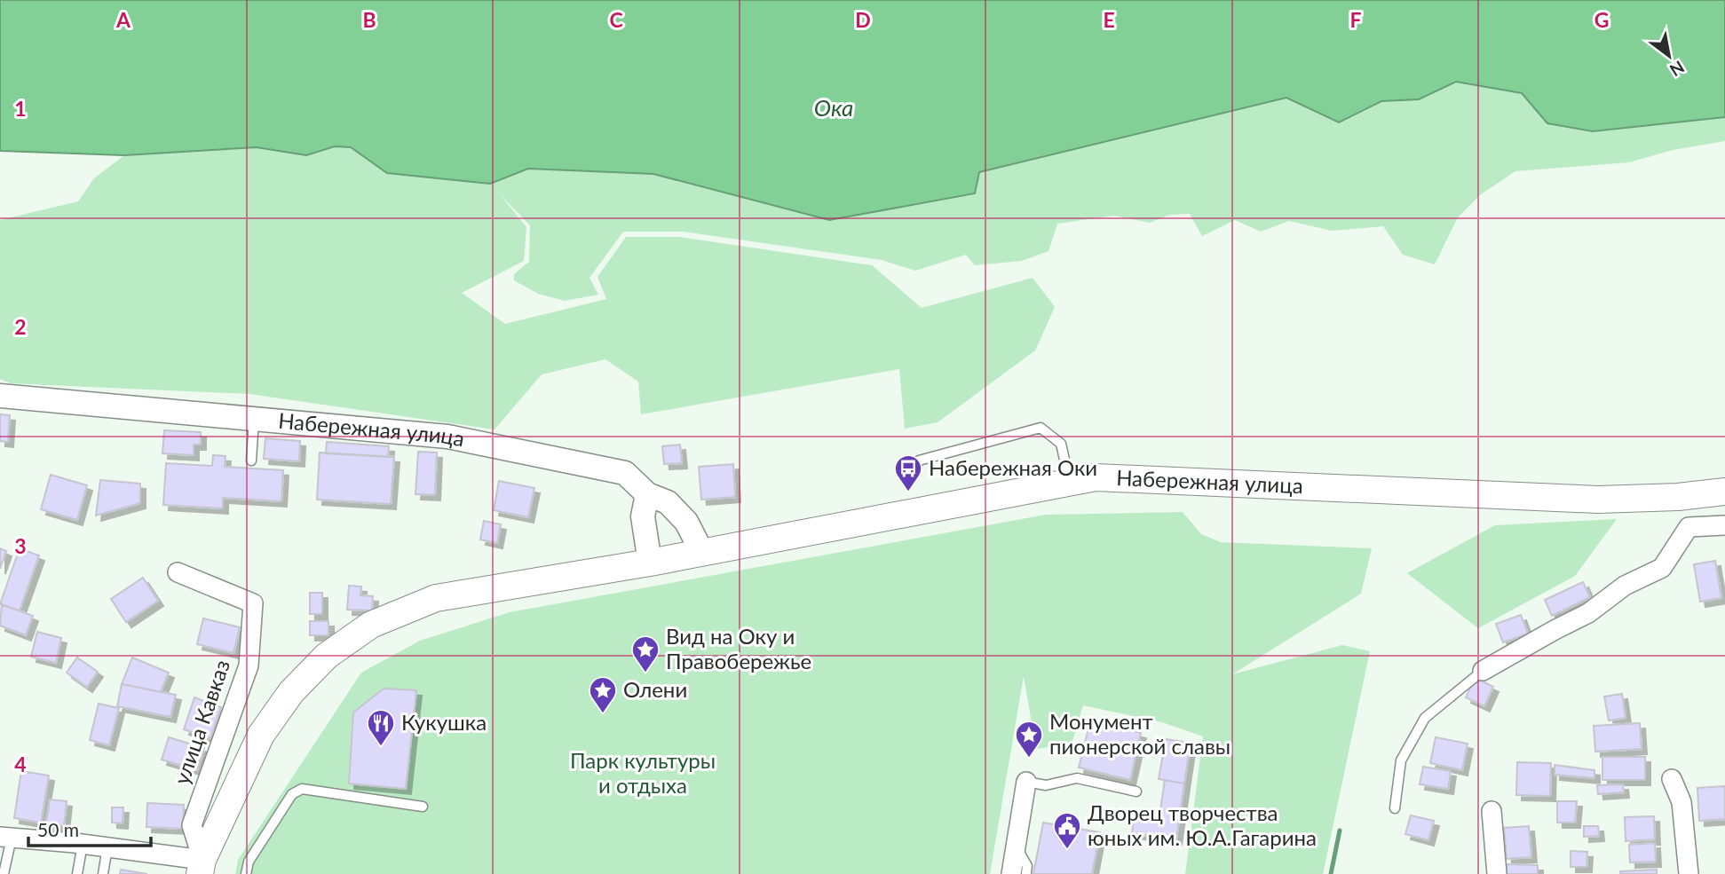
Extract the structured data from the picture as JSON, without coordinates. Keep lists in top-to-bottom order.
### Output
{
  "streets": {
    "main road": ["Набережная улица"],
    "street": ["улица Кавказ"]
  },
  "crossings": [
    ["Набережная улица", "улица Кавказ"]
  ],
  "water": ["Ока"],
  "parks": ["Парк культуры и отдыха"],
  "places": {
    "bus stop": ["Набережная Оки"],
    "place": ["Вид на Оку и Правобережье", "Олени", "Монумент пионерской славы"],
    "restaurant": ["Кукушка"],
    "public building": ["Дворец творчества юных им. Ю.А.Гагарина"]
  },
  "scale_bar": "50 m",
  "north": "bottom right",
  "grid": {
    "columns": [
      "A",
      "B",
      "C",
      "D",
      "E",
      "F",
      "G"
    ],
    "rows": [
      "1",
      "2",
      "3",
      "4"
    ]
  }
}
